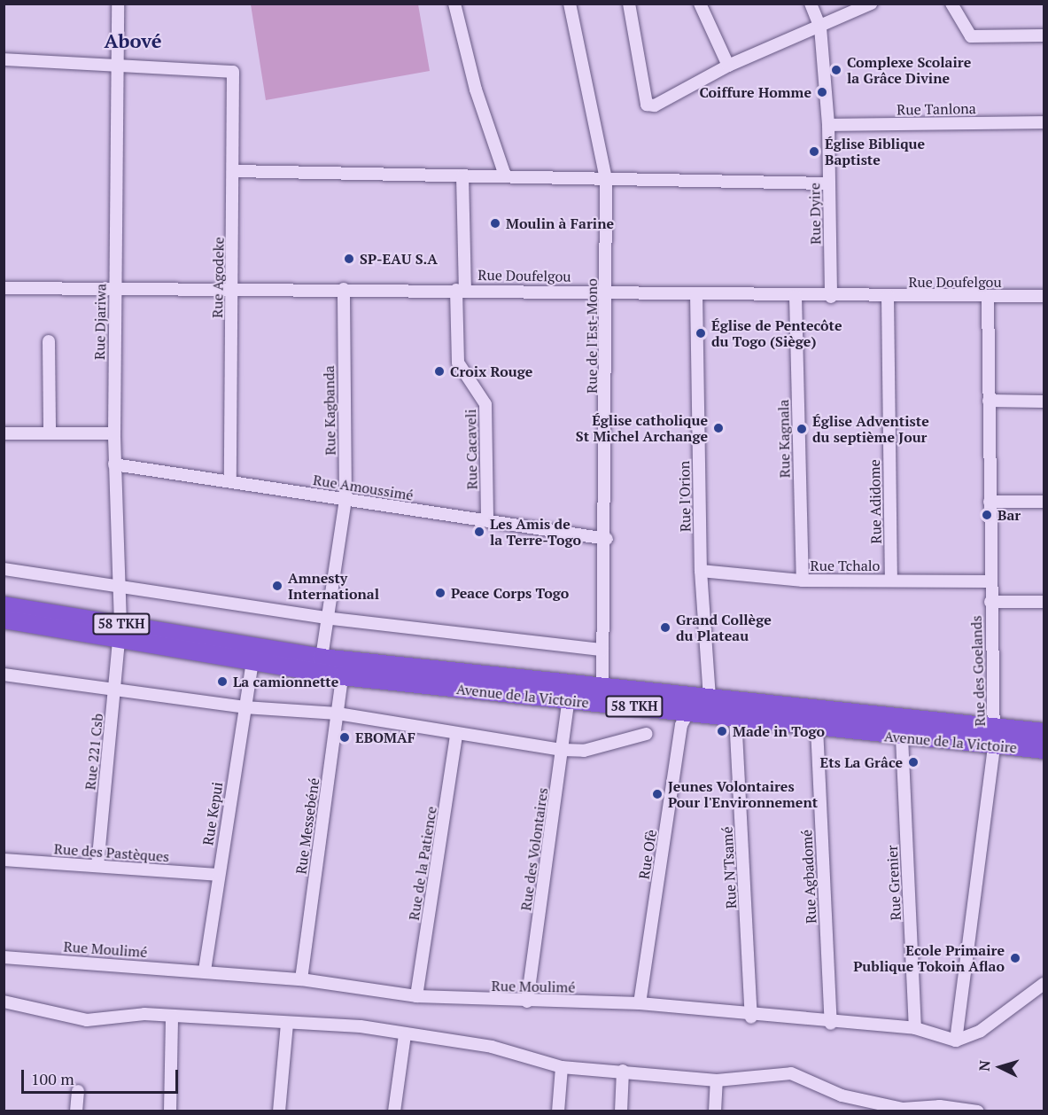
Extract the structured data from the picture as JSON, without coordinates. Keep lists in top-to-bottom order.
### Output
{
  "streets": {
    "highway": ["58 TKH", "Avenue de la Victoire"],
    "street": [
      "Rue Tanlona",
      "Rue Dyire",
      "Rue Doufelgou",
      "Rue Agodeke",
      "Rue Djariwa",
      "Rue de l'Est-Mono",
      "Rue Kagbanda",
      "Rue Kagnala",
      "Rue Cacaveli",
      "Rue Amoussimé",
      "Rue l'Orion",
      "Rue Adidome",
      "Rue Tchalo",
      "Rue des Goelands",
      "Rue 221 Csb",
      "Rue Kepui",
      "Rue Messebéné",
      "Rue des Volontaires",
      "Rue des Pastèques",
      "Rue Ofè",
      "Rue de la Patience",
      "Rue N'Tsamé",
      "Rue Agbadomé",
      "Rue Grenier",
      "Rue Moulimé"
    ]
  },
  "crossings": [
    ["Rue Tanlona", "Rue Dyire"],
    ["Rue Dyire", "Rue Doufelgou"],
    ["Rue Doufelgou", "Rue Agodeke"],
    ["Rue Doufelgou", "Rue Djariwa"],
    ["Rue Doufelgou", "Rue de l'Est-Mono"],
    ["Rue Doufelgou", "Rue Kagbanda"],
    ["Rue Doufelgou", "Rue Kagnala"],
    ["Rue Doufelgou", "Rue Cacaveli"],
    ["Rue Doufelgou", "Rue l'Orion"],
    ["Rue Doufelgou", "Rue Adidome"],
    ["Rue Doufelgou", "Rue des Goelands"],
    ["Rue Agodeke", "Rue Djariwa"],
    ["Rue Agodeke", "Rue Amoussimé"],
    ["Rue Djariwa", "Rue Amoussimé"],
    ["Rue Djariwa", "Avenue de la Victoire"],
    ["Rue Djariwa", "Rue 221 Csb"],
    ["Rue de l'Est-Mono", "Rue Amoussimé"],
    ["Rue de l'Est-Mono", "Avenue de la Victoire"],
    ["Rue Kagbanda", "Rue Amoussimé"],
    ["Rue Kagbanda", "Avenue de la Victoire"],
    ["Rue Kagnala", "Rue Tchalo"],
    ["Rue Cacaveli", "Rue Amoussimé"],
    ["Rue l'Orion", "Rue Tchalo"],
    ["Rue l'Orion", "Avenue de la Victoire"],
    ["Rue Adidome", "Rue Tchalo"],
    ["Rue Tchalo", "Rue des Goelands"],
    ["Rue des Goelands", "Avenue de la Victoire"],
    ["Rue des Goelands", "Rue Moulimé"],
    ["Avenue de la Victoire", "Rue 221 Csb"],
    ["Avenue de la Victoire", "Rue Kepui"],
    ["Avenue de la Victoire", "Rue Messebéné"],
    ["Avenue de la Victoire", "Rue des Volontaires"],
    ["Avenue de la Victoire", "Rue Ofè"],
    ["Avenue de la Victoire", "Rue N'Tsamé"],
    ["Avenue de la Victoire", "Rue Agbadomé"],
    ["Avenue de la Victoire", "Rue Grenier"],
    ["Rue 221 Csb", "Rue des Pastèques"],
    ["Rue Kepui", "Rue des Pastèques"],
    ["Rue Kepui", "Rue Moulimé"],
    ["Rue Messebéné", "Rue Moulimé"],
    ["Rue des Volontaires", "Rue Moulimé"],
    ["Rue Ofè", "Rue Moulimé"],
    ["Rue de la Patience", "Rue Moulimé"],
    ["Rue N'Tsamé", "Rue Moulimé"],
    ["Rue Agbadomé", "Rue Moulimé"],
    ["Rue Grenier", "Rue Moulimé"]
  ],
  "districts": ["Abové"],
  "places": [
    "Complexe Scolaire la Grâce Divine",
    "Coiffure Homme",
    "Église Biblique Baptiste",
    "Moulin à Farine",
    "SP-EAU S.A",
    "Église de Pentecôte du Togo (Siège)",
    "Croix Rouge",
    "Église catholique St Michel Archange",
    "Église Adventiste du septième Jour",
    "Bar",
    "Les Amis de la Terre-Togo",
    "Amnesty International",
    "Peace Corps Togo",
    "Grand Collège du Plateau",
    "La camionnette",
    "Made in Togo",
    "EBOMAF",
    "Ets La Grâce",
    "Jeunes Volontaires Pour l'Environnement",
    "Ecole Primaire Publique Tokoin Aflao"
  ],
  "scale_bar": "100 m",
  "north": "left"
}
